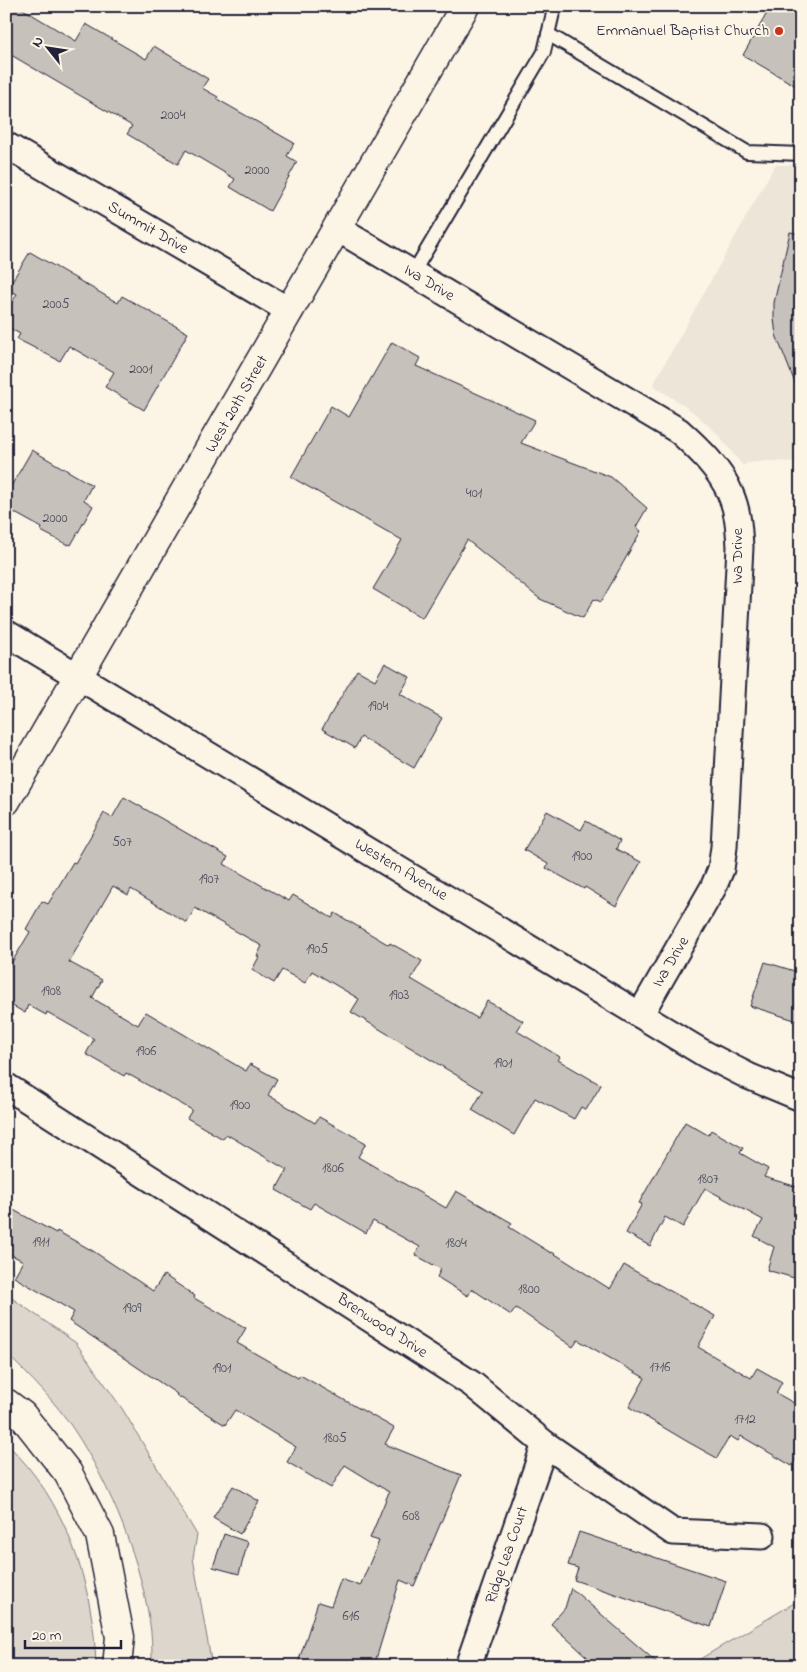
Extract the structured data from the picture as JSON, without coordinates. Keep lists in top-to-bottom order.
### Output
{
  "streets": {
    "main road": ["West 20th Street"],
    "street": [
      "Summit Drive",
      "Iva Drive",
      "Western Avenue",
      "Brenwood Drive",
      "Ridge Lea Court"
    ]
  },
  "crossings": [
    ["Summit Drive", "West 20th Street"],
    ["Iva Drive", "West 20th Street"],
    ["Iva Drive", "Western Avenue"],
    ["West 20th Street", "Western Avenue"],
    ["Brenwood Drive", "Ridge Lea Court"]
  ],
  "places": ["Emmanuel Baptist Church"],
  "house_numbers": [
    "2004",
    "2000",
    "2005",
    "2001",
    "401",
    "2000",
    "1904",
    "507",
    "1900",
    "1907",
    "1905",
    "1908",
    "1903",
    "1906",
    "1901",
    "1900",
    "1806",
    "1807",
    "1911",
    "1804",
    "1800",
    "1909",
    "1716",
    "1901",
    "1712",
    "1805",
    "608",
    "616"
  ],
  "scale_bar": "20 m",
  "north": "top left"
}
